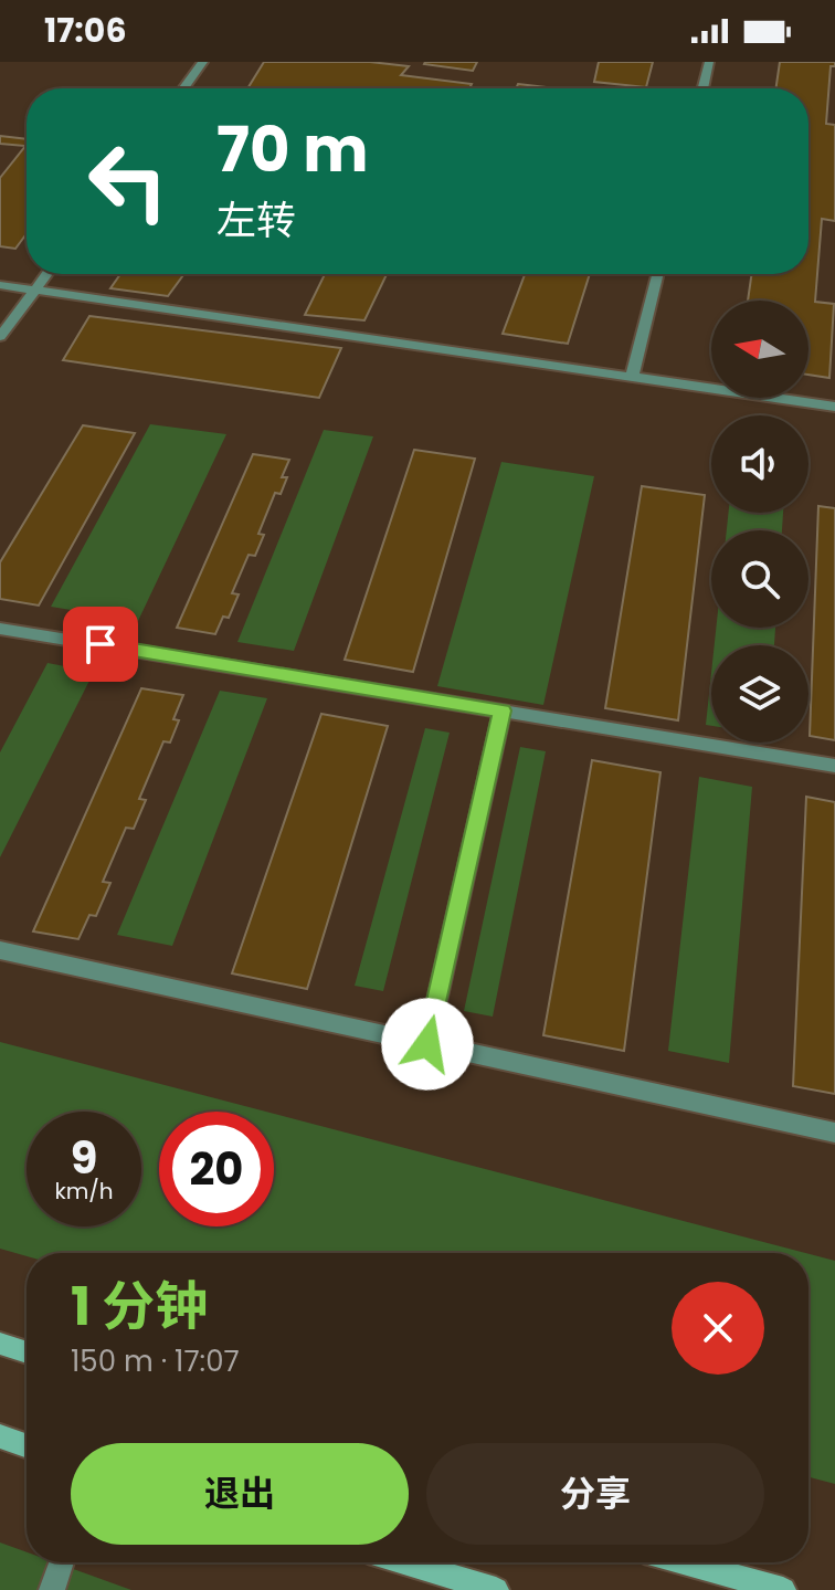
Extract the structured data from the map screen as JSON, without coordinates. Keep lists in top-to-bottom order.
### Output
{
  "north": "left",
  "page": {
    "status": "17:06",
    "turn": ["70 m", "左转"],
    "speed": "9 km/h",
    "limit": "20",
    "heading": ["1 分钟", "150 m · 17:07"],
    "buttons": ["退出", "分享"]
  }
}
